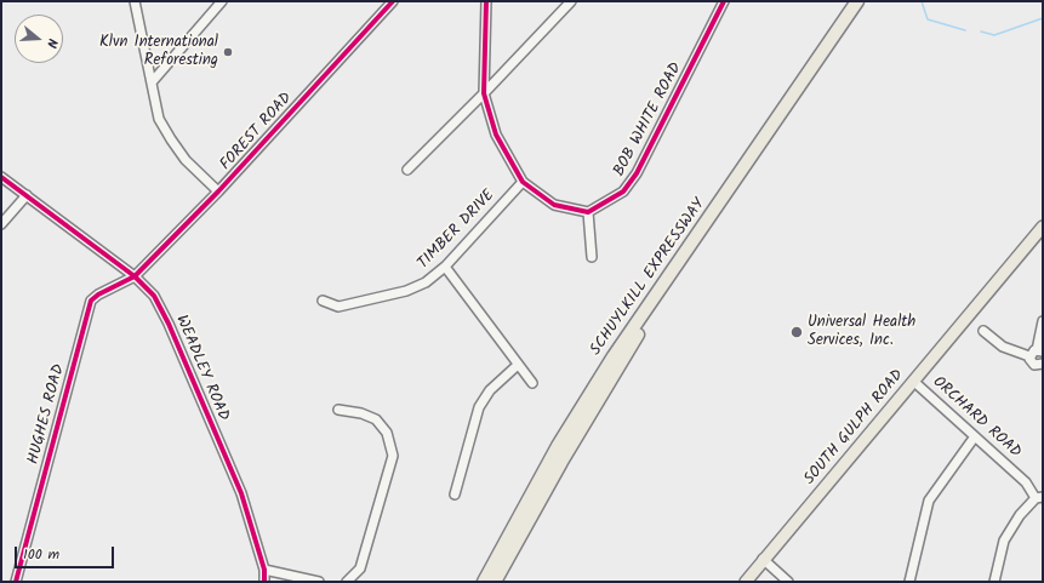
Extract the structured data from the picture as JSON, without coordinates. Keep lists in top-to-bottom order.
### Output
{
  "streets": {
    "highway": ["SCHUYLKILL EXPRESSWAY"],
    "main road": ["SOUTH GULPH ROAD"],
    "street": [
      "BOB WHITE ROAD",
      "FOREST ROAD",
      "TIMBER DRIVE",
      "WEADLEY ROAD",
      "HUGHES ROAD",
      "ORCHARD ROAD"
    ]
  },
  "crossings": [
    ["FOREST ROAD", "WEADLEY ROAD"],
    ["FOREST ROAD", "HUGHES ROAD"],
    ["WEADLEY ROAD", "HUGHES ROAD"],
    ["ORCHARD ROAD", "SOUTH GULPH ROAD"]
  ],
  "places": ["Klvn International Reforesting", "Universal Health Services, Inc."],
  "scale_bar": "100 m",
  "north": "right"
}
